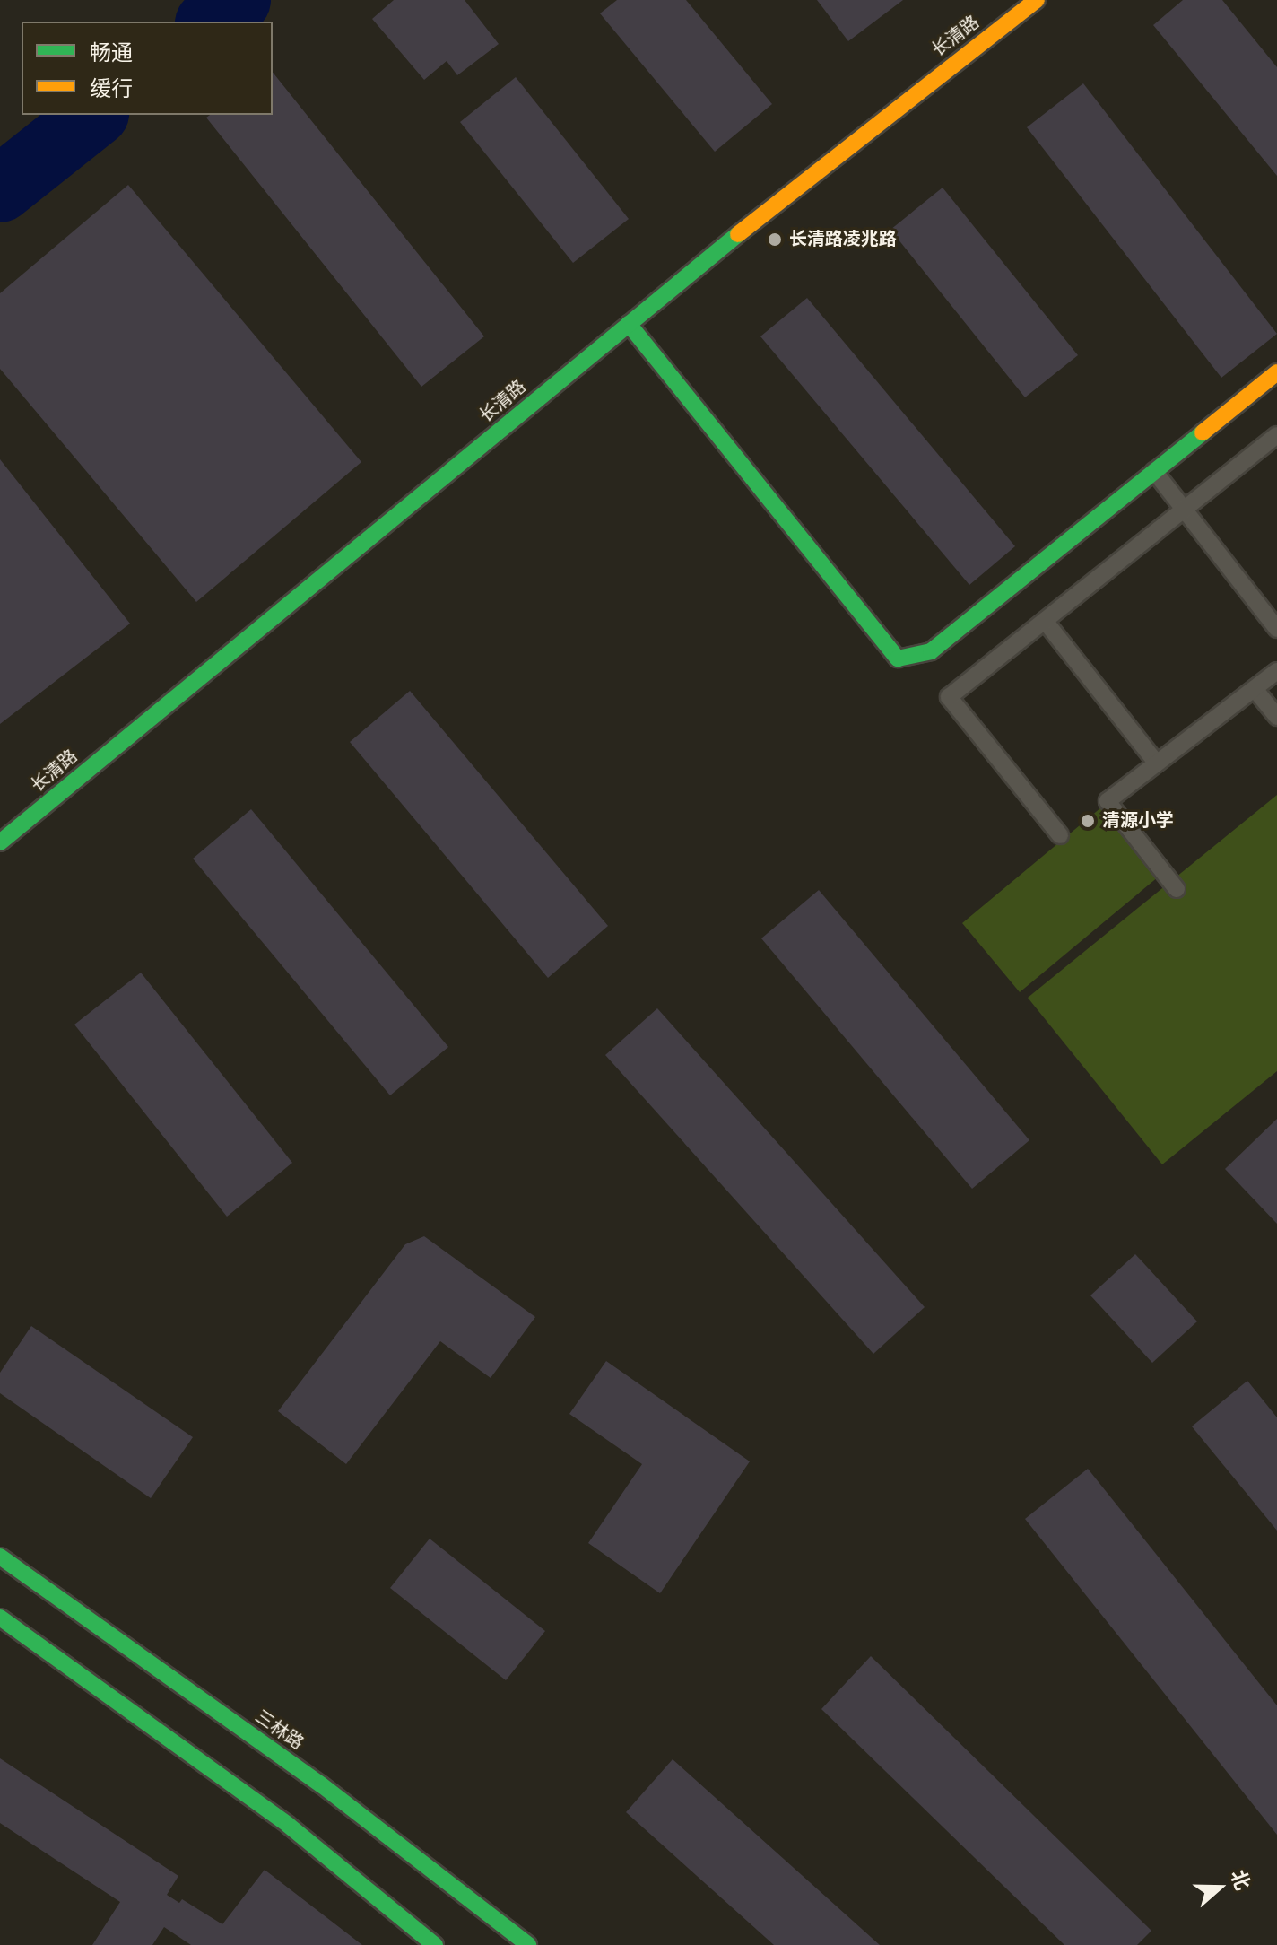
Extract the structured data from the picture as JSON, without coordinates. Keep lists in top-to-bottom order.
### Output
{
  "streets": {
    "main road": ["长清路", "三林路"]
  },
  "places": ["长清路凌兆路", "清源小学"],
  "legend": ["畅通", "缓行"],
  "north": "right"
}
